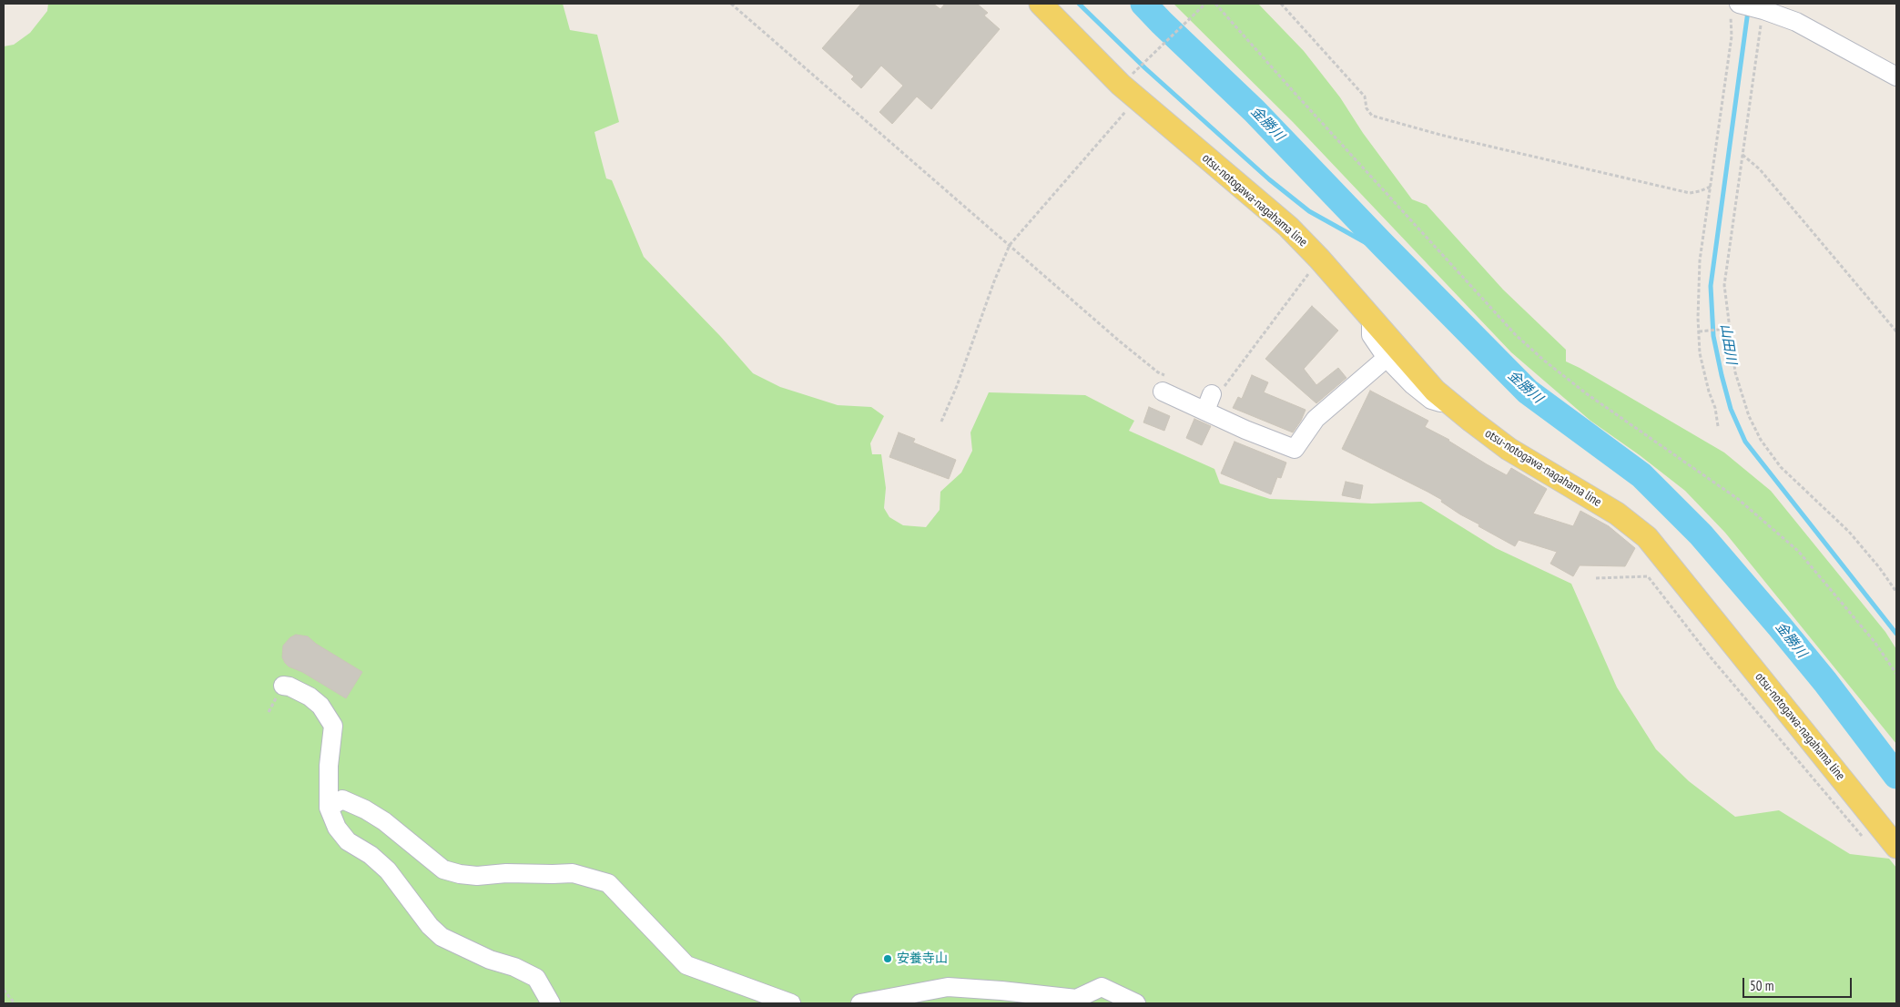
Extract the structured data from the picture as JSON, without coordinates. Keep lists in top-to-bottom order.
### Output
{
  "streets": {
    "main road": ["otsu-notogawa-nagahama line"]
  },
  "water": ["金勝川", "山田川"],
  "places": ["安養寺山"],
  "scale_bar": "50 m"
}
